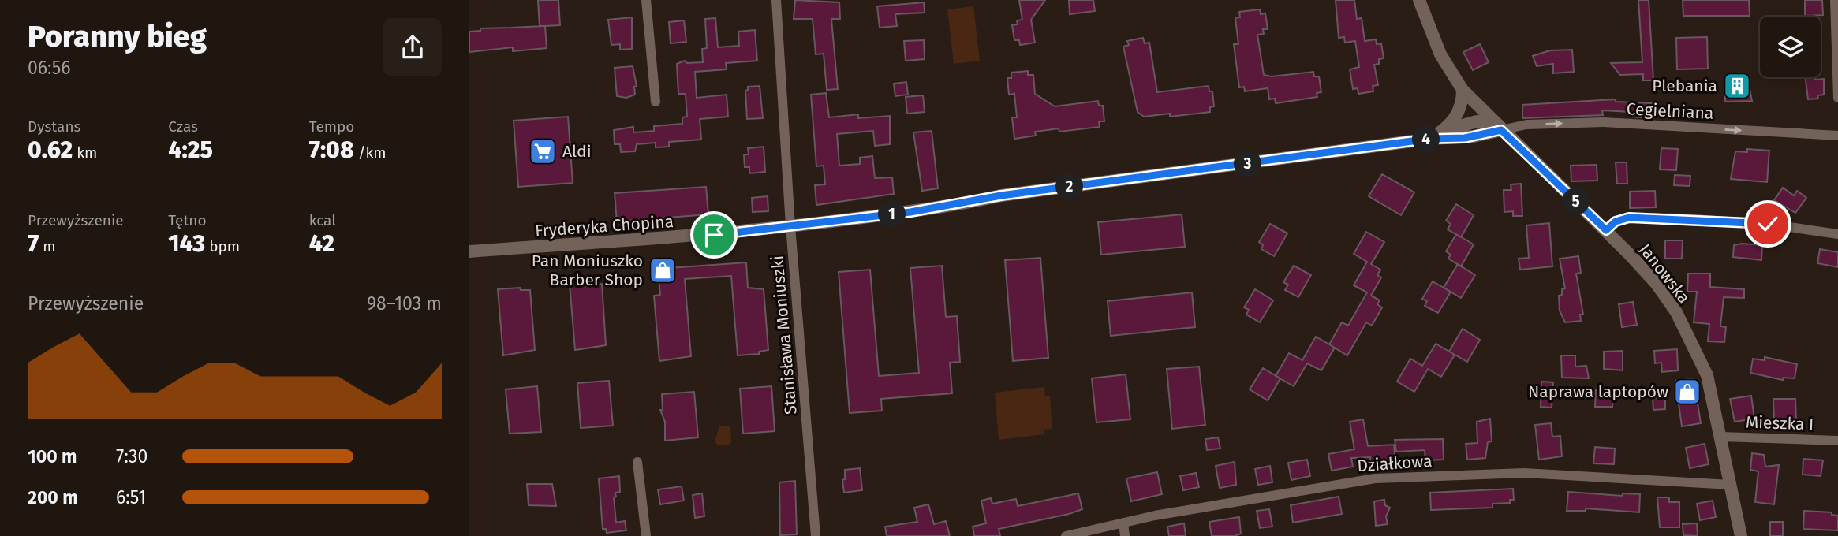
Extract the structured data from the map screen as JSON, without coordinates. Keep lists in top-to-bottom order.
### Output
{
  "streets": {
    "street": [
      "Cegielniana",
      "Fryderyka Chopina",
      "Janowska",
      "Stanisława Moniuszki",
      "Mieszka I",
      "Działkowa"
    ]
  },
  "crossings": [
    ["Cegielniana", "Fryderyka Chopina"],
    ["Cegielniana", "Janowska"],
    ["Fryderyka Chopina", "Janowska"],
    ["Fryderyka Chopina", "Stanisława Moniuszki"],
    ["Janowska", "Mieszka I"],
    ["Janowska", "Działkowa"]
  ],
  "one_way": ["Cegielniana"],
  "places": {
    "building": ["Plebania"],
    "supermarket": ["Aldi"],
    "shop": ["Pan Moniuszko Barber Shop", "Naprawa laptopów"]
  },
  "page": {
    "heading": ["Poranny bieg", "06:56"],
    "stats": [
      ["Dystans", "0.62 km"],
      ["Czas", "4:25"],
      ["Tempo", "7:08 /km"],
      ["Przewyższenie", "7 m"],
      ["Tętno", "143 bpm"],
      ["kcal", "42"]
    ],
    "pins": [
      "4",
      "3",
      "2",
      "5",
      "1"
    ],
    "chart": ["Przewyższenie", "98–103 m"],
    "list": [
      {
        "name": "100 m",
        "note": "7:30"
      },
      {
        "name": "200 m",
        "note": "6:51"
      }
    ]
  }
}
